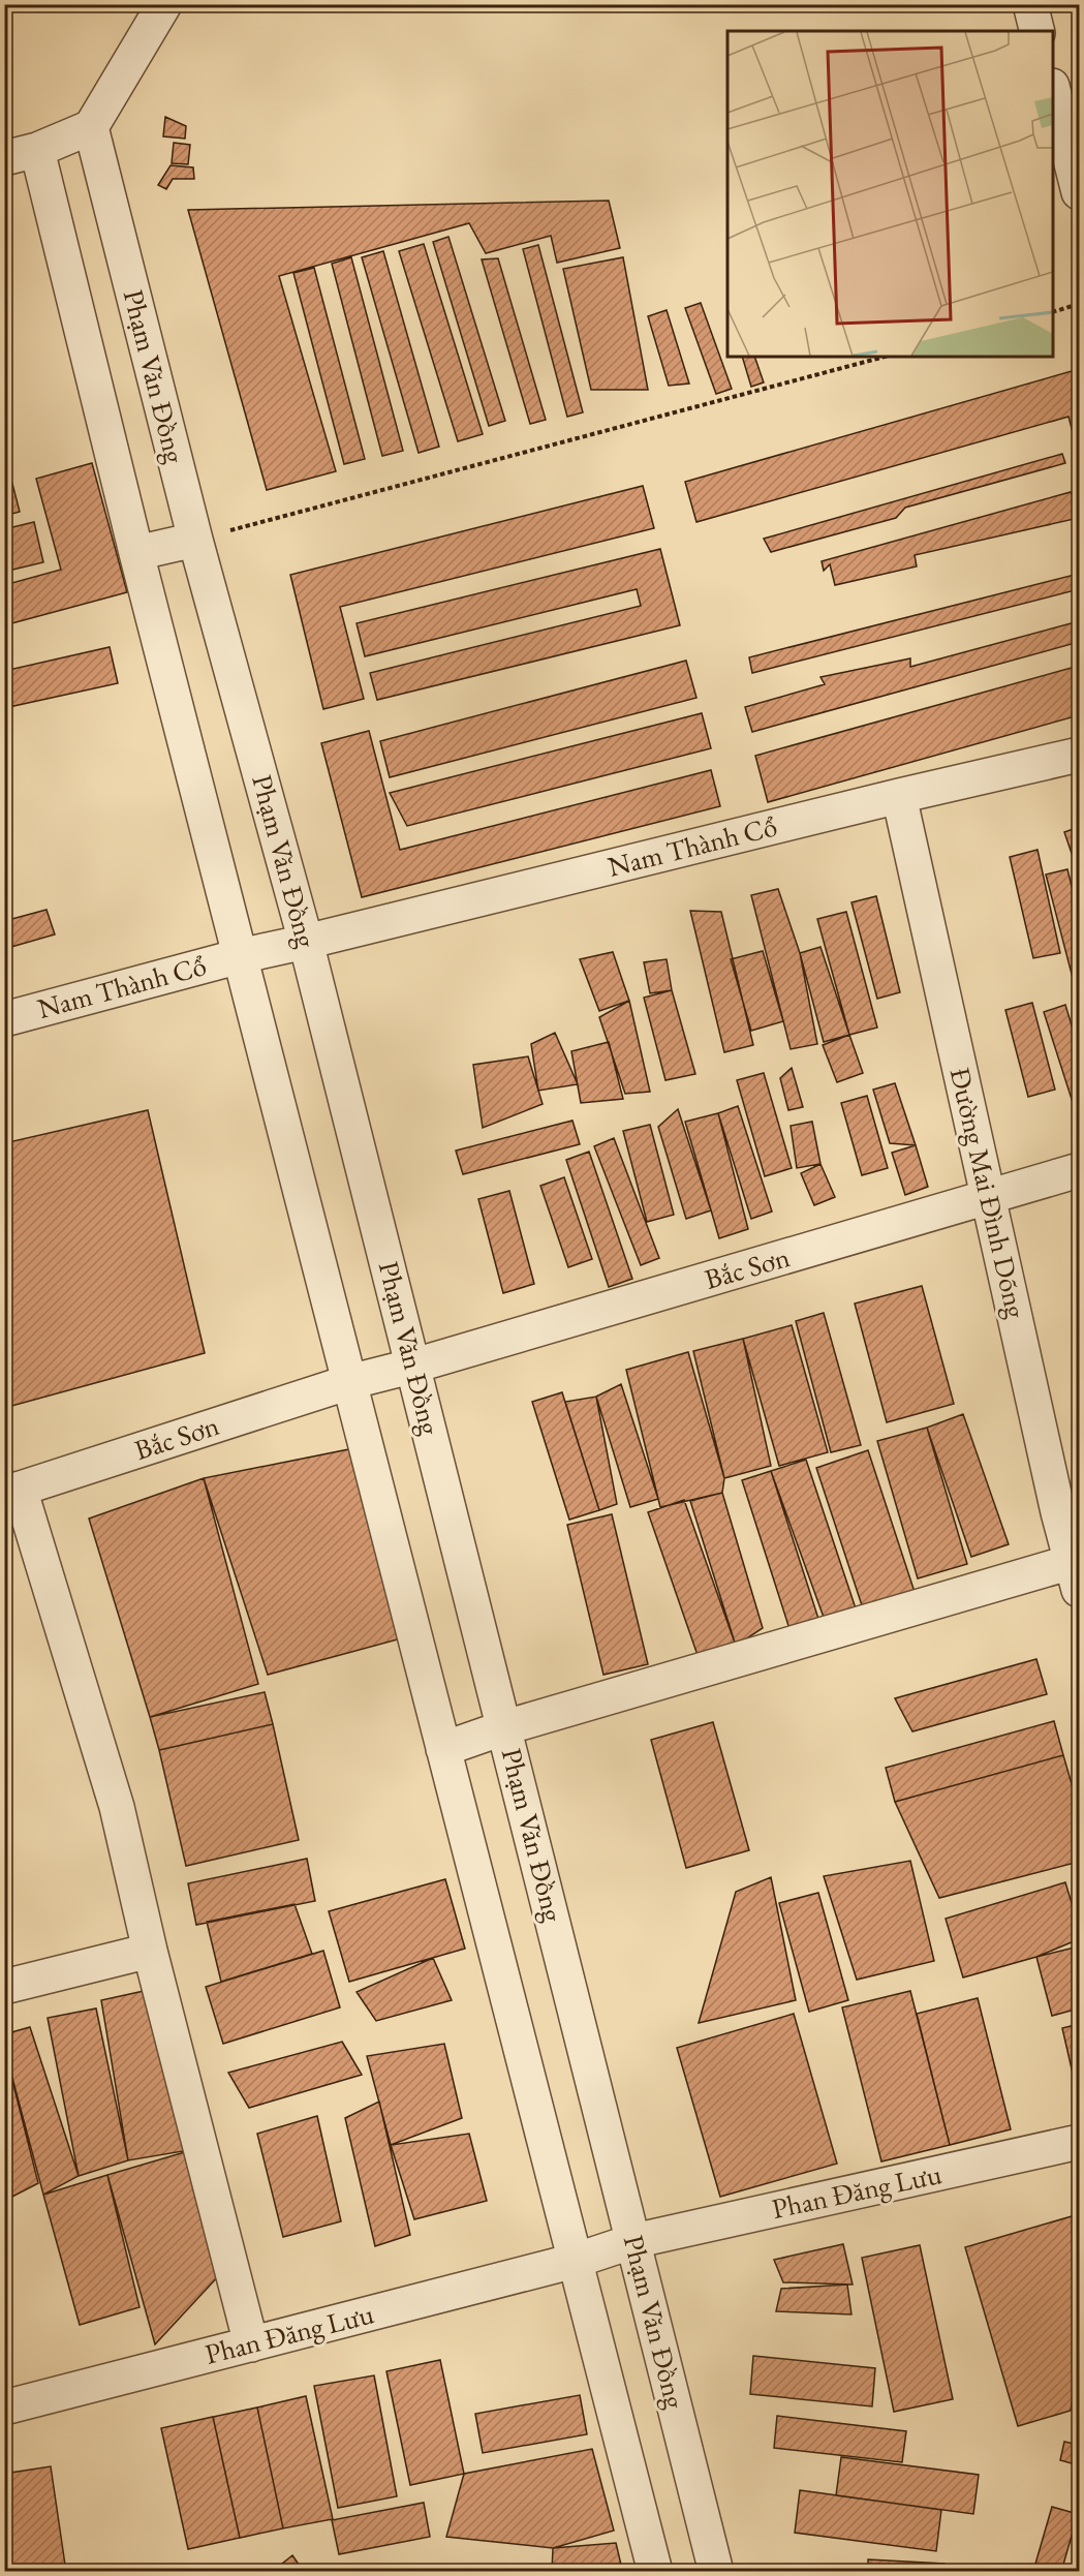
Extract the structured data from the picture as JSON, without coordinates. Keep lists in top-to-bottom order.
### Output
{
  "streets": {
    "street": [
      "Phạm Văn Đồng",
      "Nam Thành Cổ",
      "Đường Mai Đình Dõng",
      "Bắc Sơn",
      "Phan Đăng Lưu"
    ]
  },
  "crossings": [
    ["Phạm Văn Đồng", "Nam Thành Cổ"],
    ["Phạm Văn Đồng", "Bắc Sơn"],
    ["Phạm Văn Đồng", "Phan Đăng Lưu"],
    ["Nam Thành Cổ", "Đường Mai Đình Dõng"],
    ["Đường Mai Đình Dõng", "Bắc Sơn"]
  ]
}
